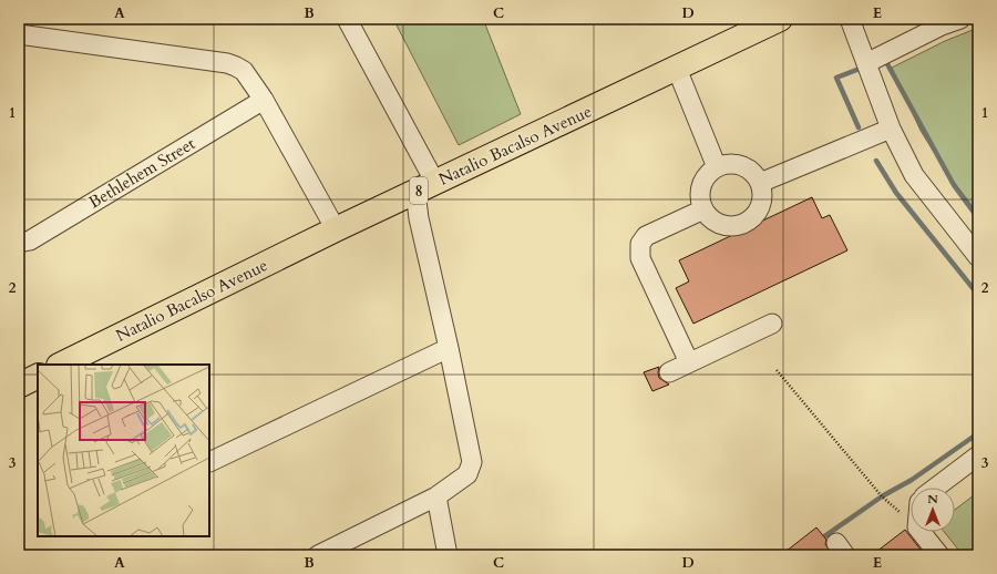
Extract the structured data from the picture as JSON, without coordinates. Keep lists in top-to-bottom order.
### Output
{
  "streets": {
    "highway": ["Natalio Bacalso Avenue", "8"],
    "street": ["Bethlehem Street"]
  },
  "north": "top",
  "grid": {
    "columns": [
      "A",
      "B",
      "C",
      "D",
      "E"
    ],
    "rows": ["1", "2", "3"]
  }
}
